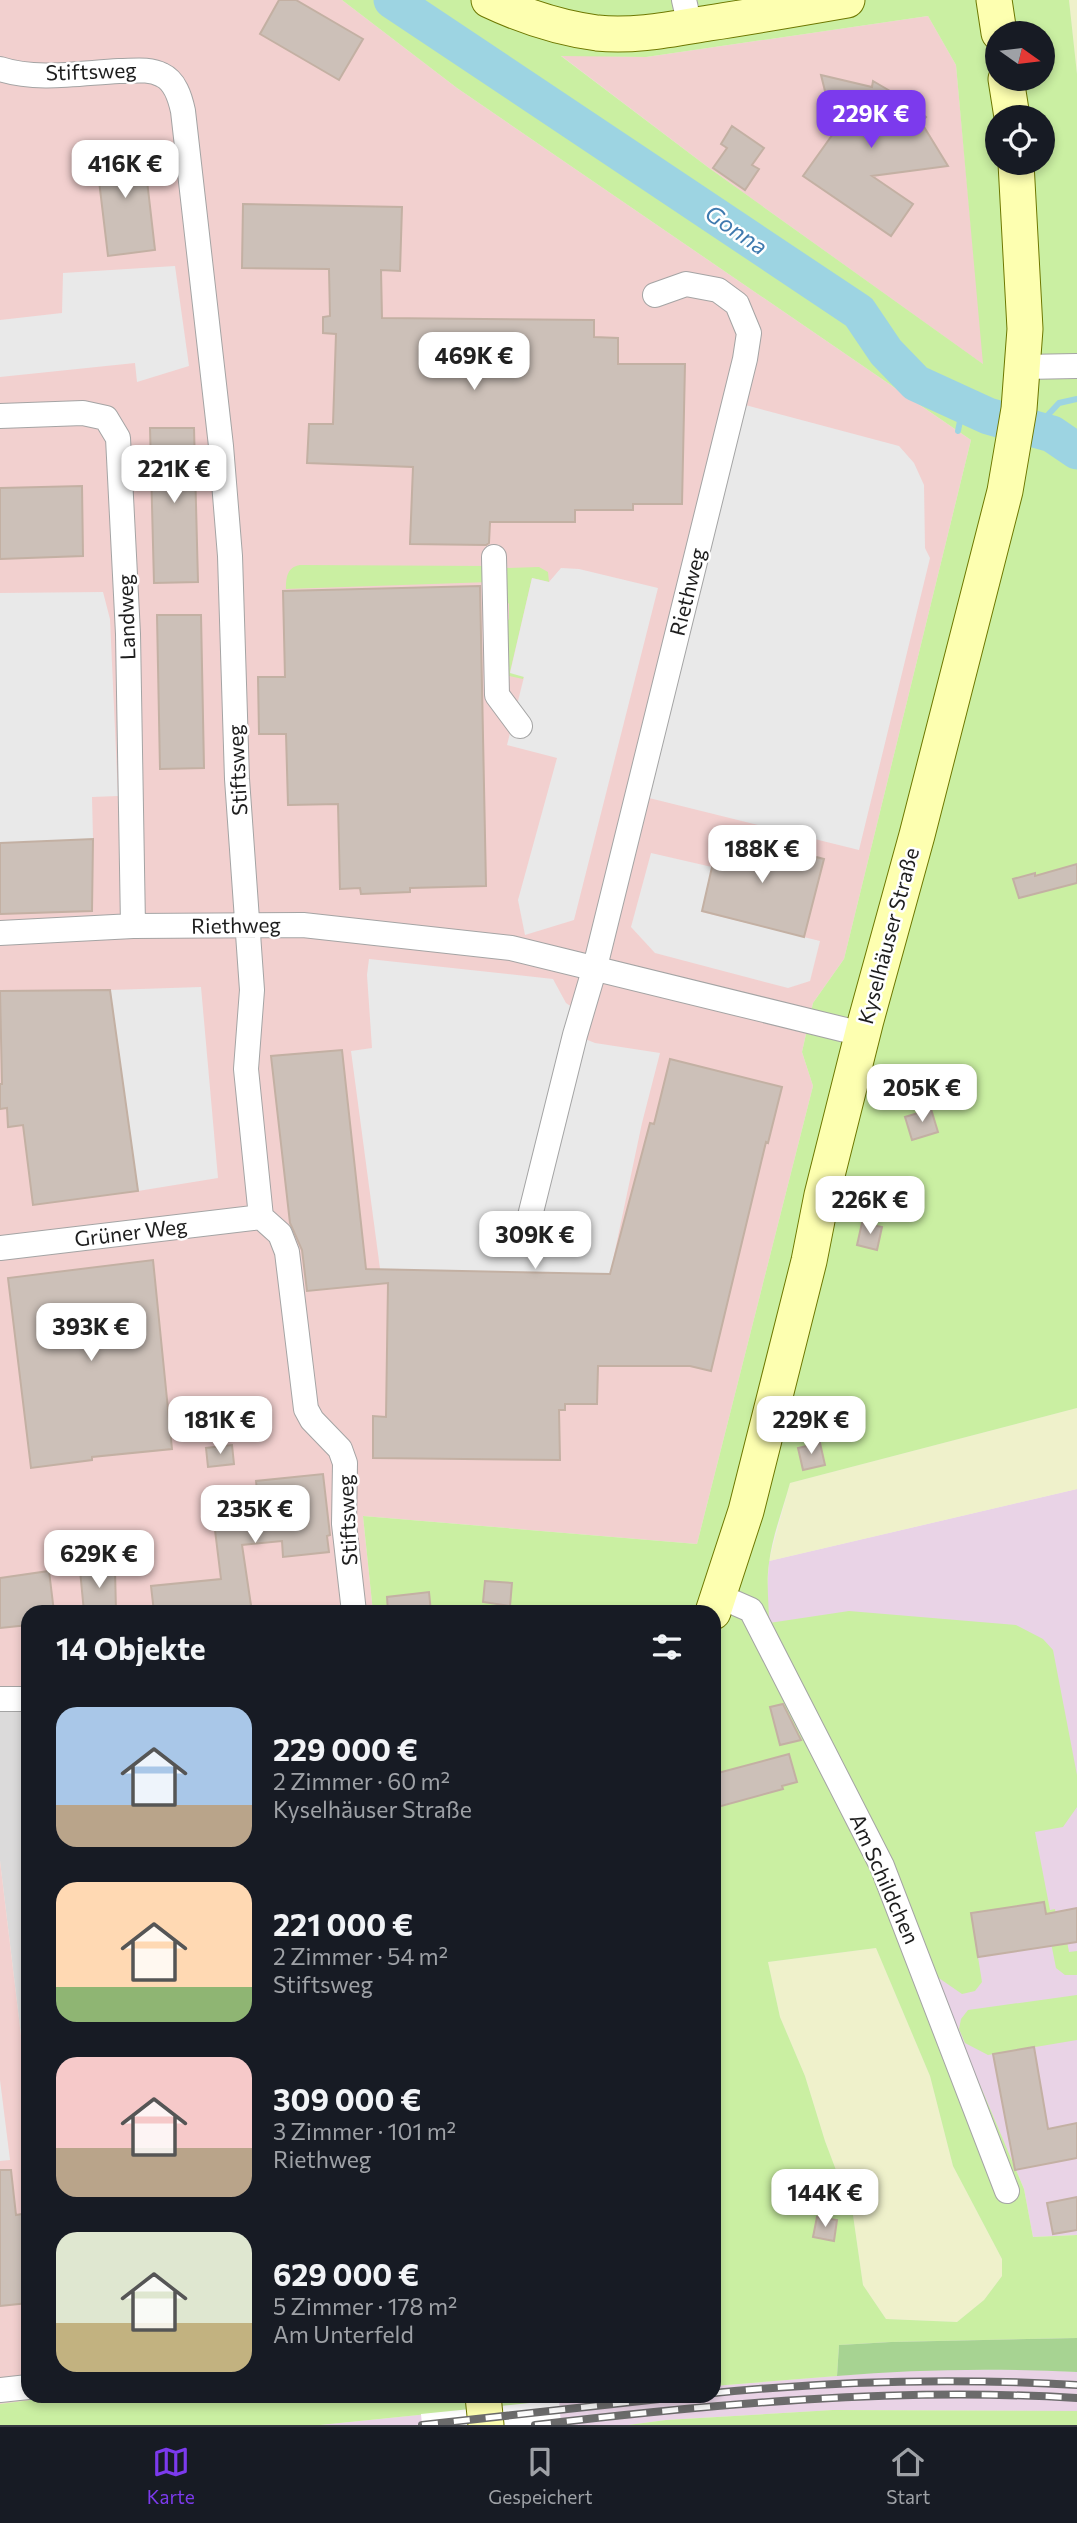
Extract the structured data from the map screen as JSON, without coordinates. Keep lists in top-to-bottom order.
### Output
{
  "streets": {
    "main road": ["Kyselhäuser Straße"],
    "street": [
      "Stiftsweg",
      "Riethweg",
      "Landweg",
      "Grüner Weg",
      "Am Schildchen"
    ]
  },
  "crossings": [
    ["Stiftsweg", "Riethweg"],
    ["Stiftsweg", "Grüner Weg"],
    ["Riethweg", "Landweg"],
    ["Riethweg", "Kyselhäuser Straße"],
    ["Kyselhäuser Straße", "Am Schildchen"]
  ],
  "water": ["Gonna"],
  "north": "right",
  "page": {
    "price": [
      "229K €",
      "416K €",
      "469K €",
      "221K €",
      "188K €",
      "205K €",
      "226K €",
      "309K €",
      "393K €",
      "181K €",
      "229K €",
      "235K €",
      "629K €",
      "144K €"
    ],
    "heading": "14 Objekte",
    "list": [
      {
        "name": "229 000 €",
        "note": "2 Zimmer · 60 m² · Kyselhäuser Straße"
      },
      {
        "name": "221 000 €",
        "note": "2 Zimmer · 54 m² · Stiftsweg"
      },
      {
        "name": "309 000 €",
        "note": "3 Zimmer · 101 m² · Riethweg"
      },
      {
        "name": "629 000 €",
        "note": "5 Zimmer · 178 m² · Am Unterfeld"
      }
    ],
    "tabs": ["Karte", "Gespeichert", "Start"]
  }
}
